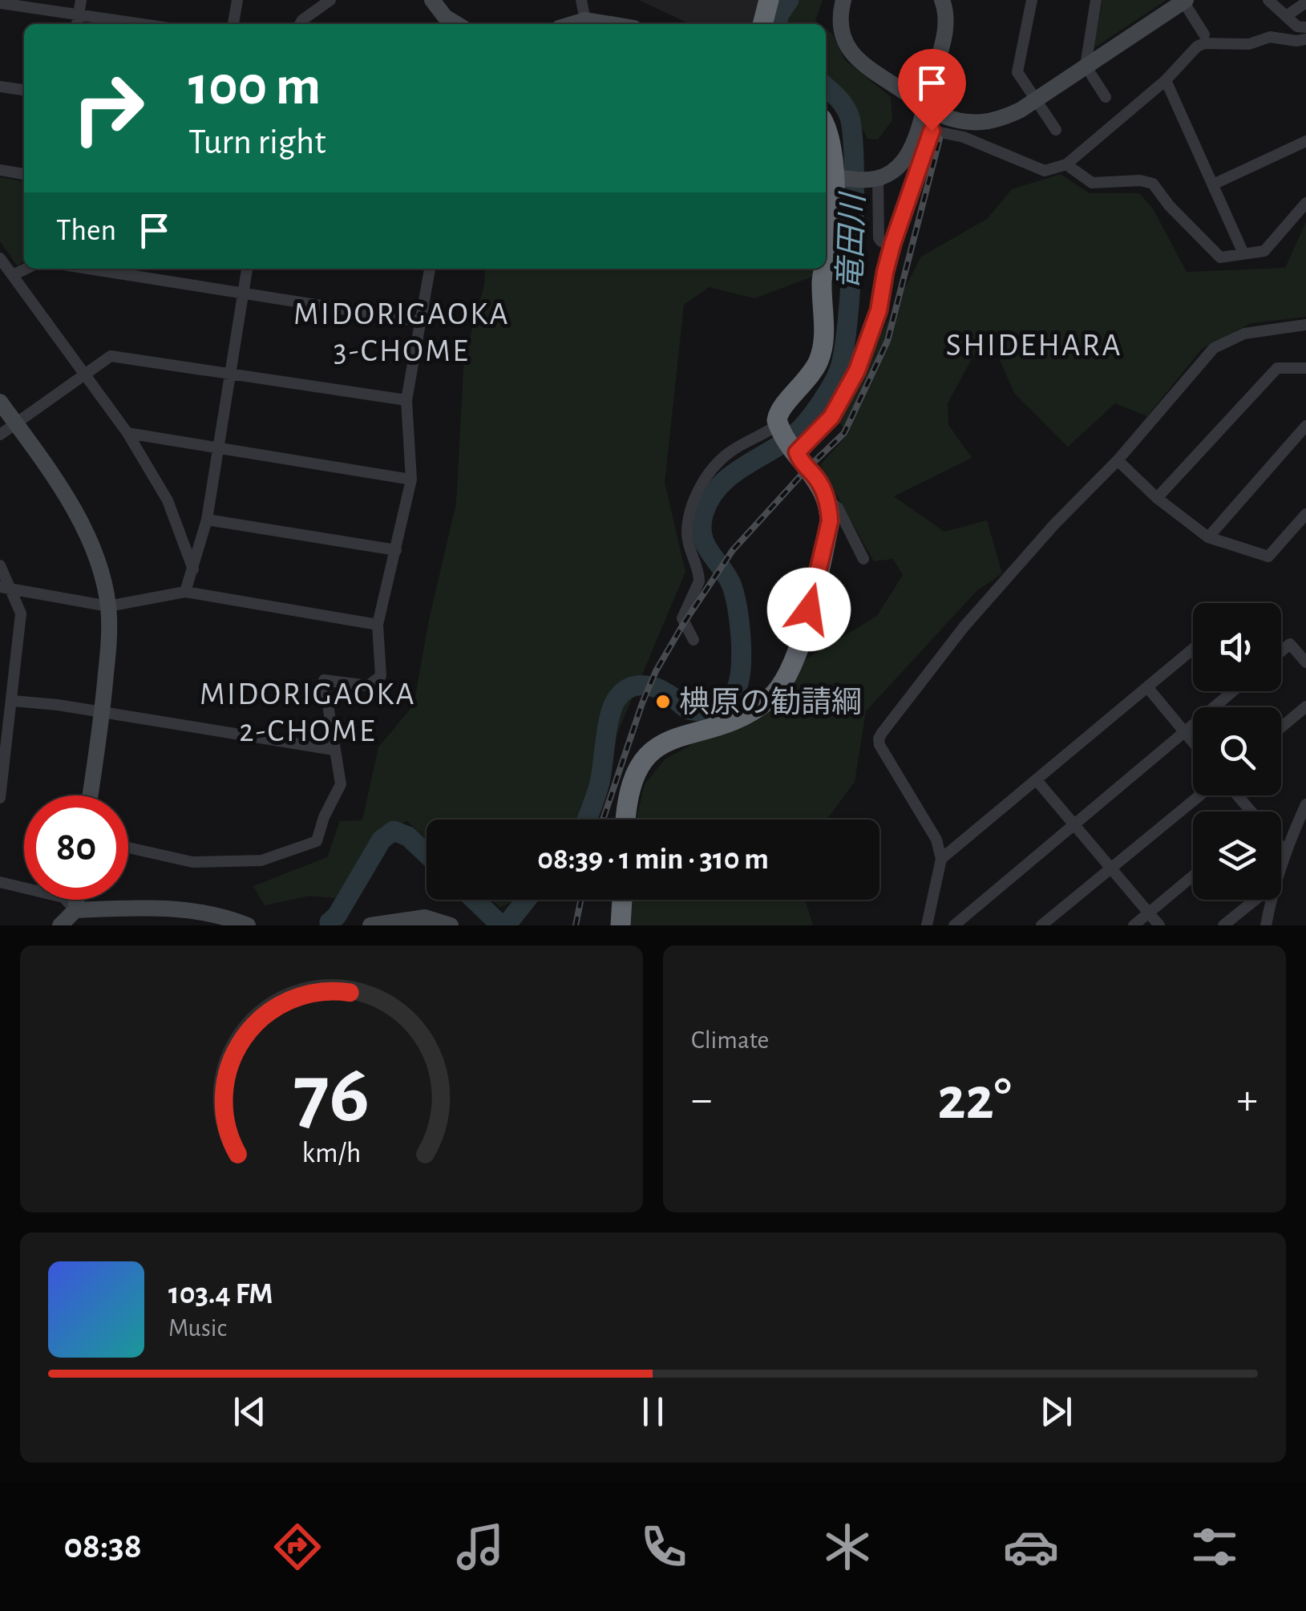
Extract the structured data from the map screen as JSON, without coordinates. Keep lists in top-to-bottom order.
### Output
{
  "districts": ["MIDORIGAOKA 3-CHOME", "SHIDEHARA", "MIDORIGAOKA 2-CHOME"],
  "water": ["竜田川"],
  "places": ["椣原の勧請綱"],
  "page": {
    "turn": ["100 m", "Turn right"],
    "then": "Then",
    "limit": "80",
    "trip": "08:39 · 1 min · 310 m",
    "tile": "Climate",
    "heat": ["−", "22°", "+"],
    "song": ["103.4 FM", "Music"],
    "tabs": "08:38",
    "gauge": ["76", "km/h"]
  }
}
